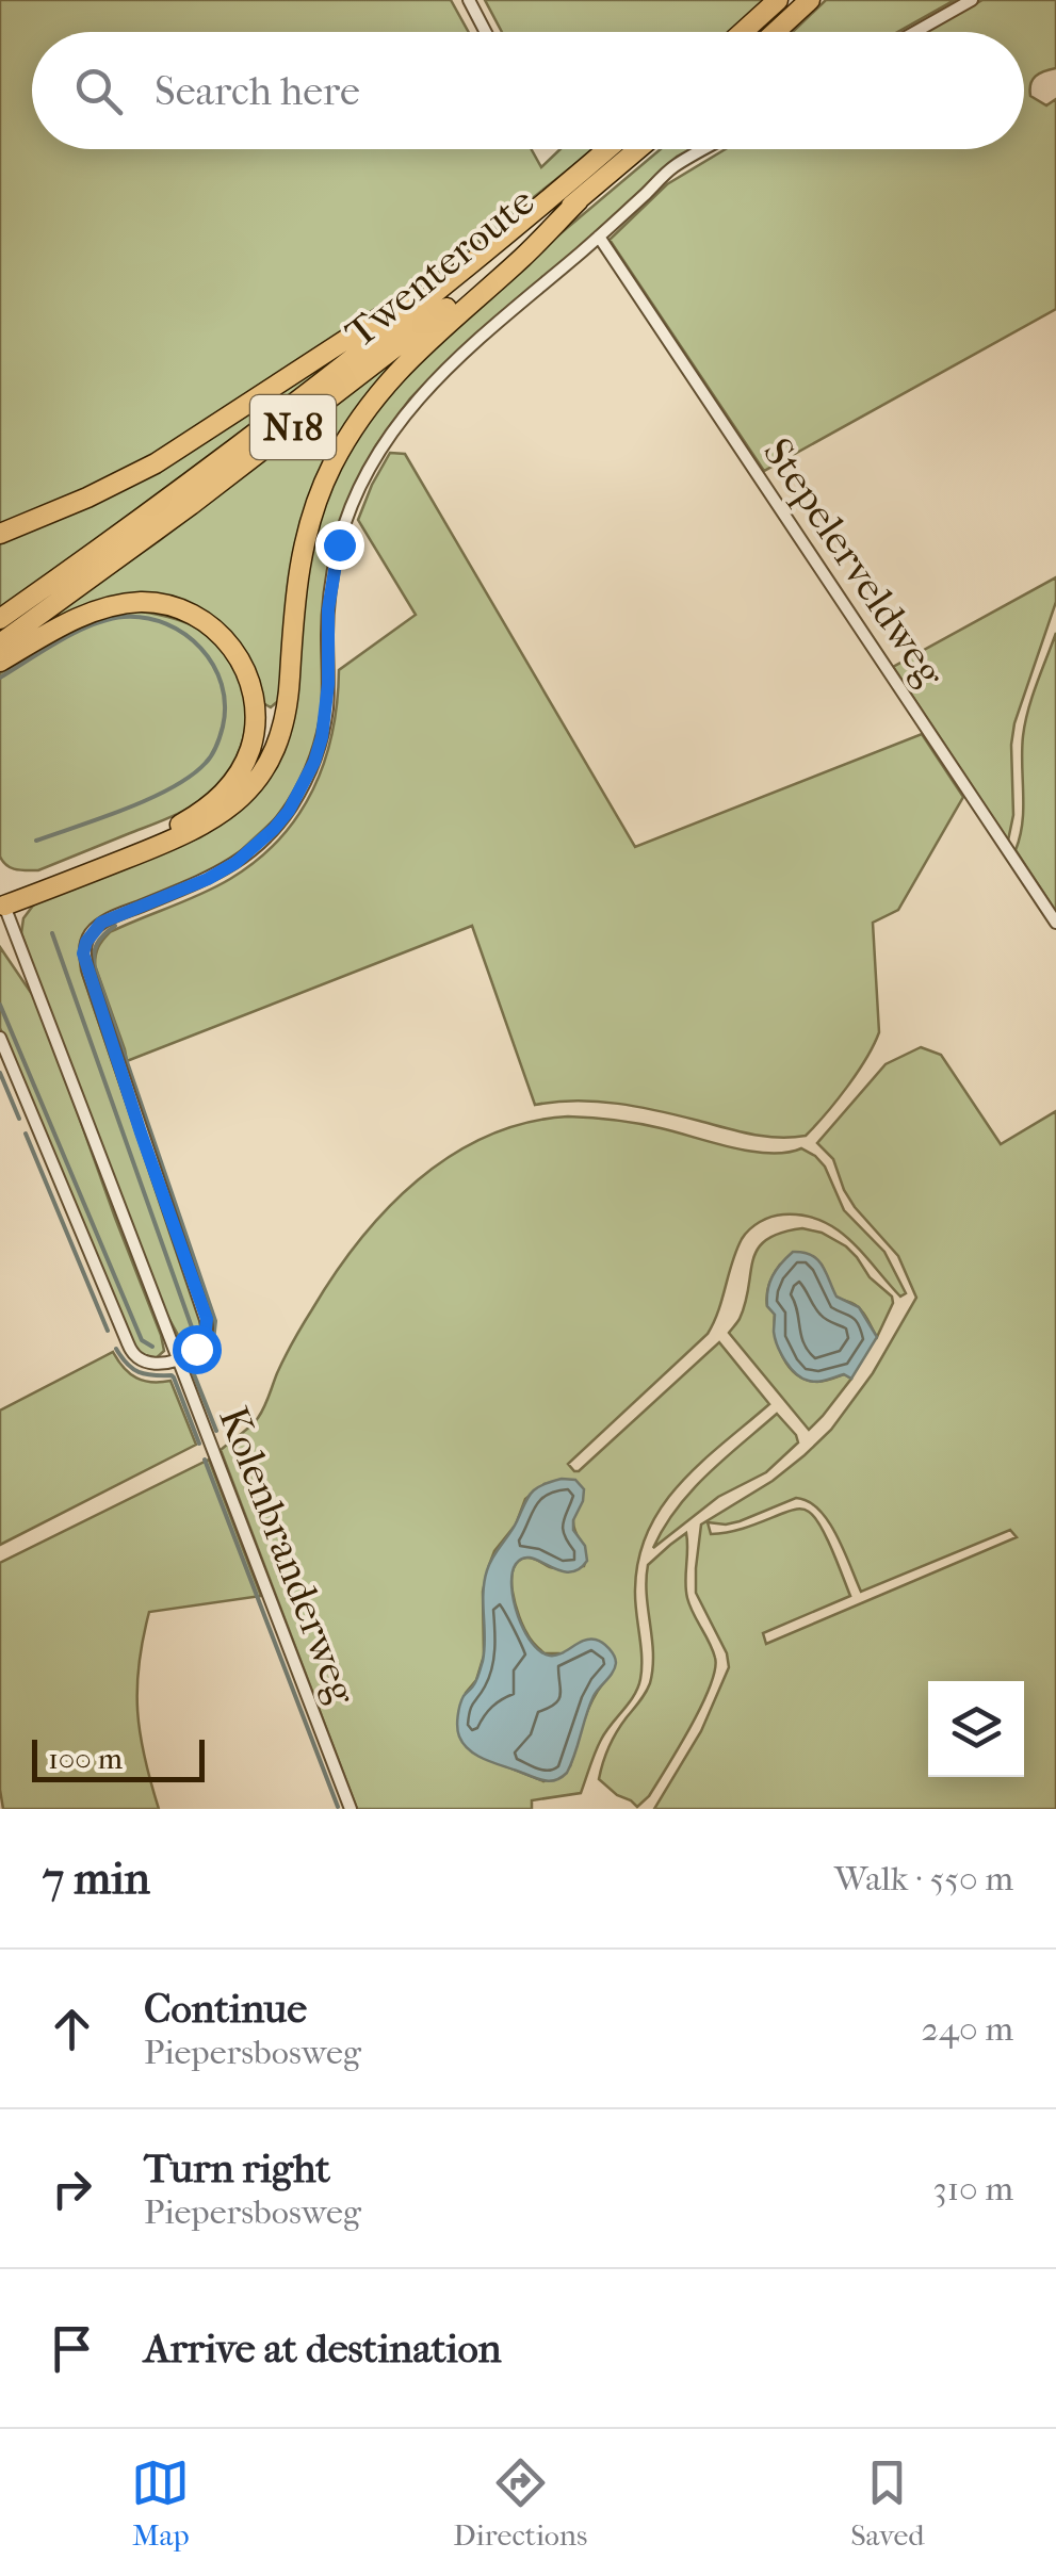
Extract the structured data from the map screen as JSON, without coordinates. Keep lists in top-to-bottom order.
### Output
{
  "streets": {
    "highway": ["Twenteroute", "N18"],
    "street": ["Stepelerveldweg", "Kolenbranderweg"]
  },
  "crossings": [
    ["Twenteroute", "N18"],
    ["N18", "Kolenbranderweg"]
  ],
  "scale_bar": "100 m",
  "page": {
    "search": "Search here",
    "scale": "100 m",
    "heading": ["7 min", "Walk · 550 m"],
    "list": [
      ["Continue", "Piepersbosweg", "240 m"],
      ["Turn right", "Piepersbosweg", "310 m"],
      "Arrive at destination"
    ],
    "nav": ["Map", "Directions", "Saved"]
  }
}
